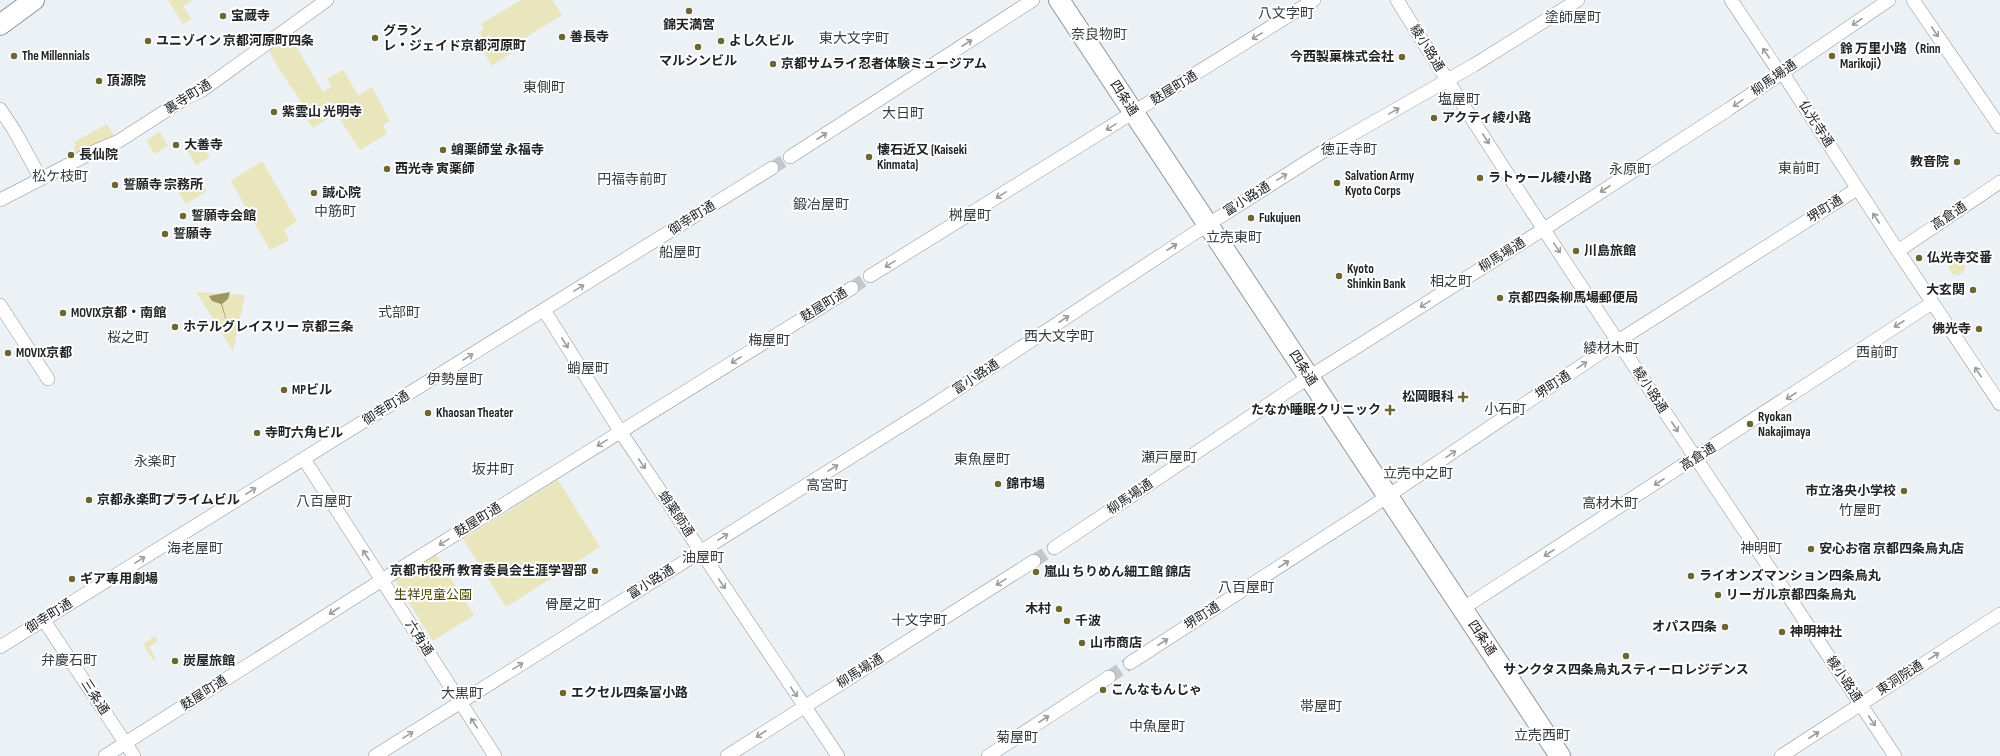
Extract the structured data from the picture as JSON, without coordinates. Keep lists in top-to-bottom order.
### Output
{
  "streets": {
    "main road": ["四条通"],
    "street": [
      "綾小路通",
      "柳馬場通",
      "麩屋町通",
      "裏寺町通",
      "仏光寺通",
      "富小路通",
      "堺町通",
      "高倉通",
      "御幸町通",
      "蛸薬師通",
      "六角通",
      "東洞院通",
      "三条通"
    ]
  },
  "crossings": [
    ["綾小路通", "柳馬場通"],
    ["綾小路通", "富小路通"],
    ["綾小路通", "堺町通"],
    ["綾小路通", "高倉通"],
    ["綾小路通", "東洞院通"],
    ["柳馬場通", "四条通"],
    ["柳馬場通", "仏光寺通"],
    ["柳馬場通", "蛸薬師通"],
    ["麩屋町通", "四条通"],
    ["麩屋町通", "蛸薬師通"],
    ["麩屋町通", "六角通"],
    ["麩屋町通", "三条通"],
    ["四条通", "富小路通"],
    ["四条通", "堺町通"],
    ["四条通", "高倉通"],
    ["仏光寺通", "堺町通"],
    ["仏光寺通", "高倉通"],
    ["富小路通", "蛸薬師通"],
    ["富小路通", "六角通"],
    ["御幸町通", "蛸薬師通"],
    ["御幸町通", "六角通"],
    ["御幸町通", "三条通"]
  ],
  "one_way": [
    "綾小路通",
    "柳馬場通",
    "麩屋町通",
    "仏光寺通",
    "富小路通",
    "堺町通",
    "高倉通",
    "御幸町通",
    "蛸薬師通",
    "六角通",
    "東洞院通"
  ],
  "districts": [
    "八文字町",
    "塗師屋町",
    "奈良物町",
    "東大文字町",
    "東側町",
    "塩屋町",
    "大日町",
    "徳正寺町",
    "東前町",
    "永原町",
    "松ケ枝町",
    "円福寺前町",
    "鍛冶屋町",
    "中筋町",
    "桝屋町",
    "立売東町",
    "船屋町",
    "相之町",
    "式部町",
    "西大文字町",
    "桜之町",
    "梅屋町",
    "綾材木町",
    "西前町",
    "蛸屋町",
    "伊勢屋町",
    "小石町",
    "瀬戸屋町",
    "東魚屋町",
    "永楽町",
    "坂井町",
    "立売中之町",
    "高宮町",
    "八百屋町",
    "高材木町",
    "竹屋町",
    "海老屋町",
    "神明町",
    "油屋町",
    "八百屋町",
    "骨屋之町",
    "十文字町",
    "弁慶石町",
    "大黒町",
    "帯屋町",
    "中魚屋町",
    "立売西町",
    "菊屋町"
  ],
  "parks": ["生祥児童公園"],
  "places": {
    "other": [
      "錦天満宮",
      "宝蔵寺",
      "善長寺",
      "グラン レ・ジェイド京都河原町",
      "ユニゾイン 京都河原町四条",
      "よし久ビル",
      "マルシンビル",
      "The Millennials",
      "鈴 万里小路（Rinn Marikoji）",
      "今西製菓株式会社",
      "京都サムライ忍者体験ミュージアム",
      "頂源院",
      "紫雲山 光明寺",
      "アクティ綾小路",
      "大善寺",
      "蛸薬師堂 永福寺",
      "長仙院",
      "懐石近又 (Kaiseki Kinmata)",
      "教音院",
      "西光寺 寅薬師",
      "ラトゥール綾小路",
      "Salvation Army Kyoto Corps",
      "誓願寺 宗務所",
      "誠心院",
      "誓願寺会館",
      "Fukujuen",
      "誓願寺",
      "川島旅館",
      "仏光寺交番",
      "Kyoto Shinkin Bank",
      "大玄関",
      "京都四条柳馬場郵便局",
      "MOVIX京都・南館",
      "ホテルグレイスリー 京都三条",
      "佛光寺",
      "MOVIX京都",
      "MPビル",
      "Khaosan Theater",
      "Ryokan Nakajimaya",
      "寺町六角ビル",
      "錦市場",
      "市立洛央小学校",
      "京都永楽町プライムビル",
      "安心お宿 京都四条烏丸店",
      "京都市役所 教育委員会生涯学習部",
      "嵐山 ちりめん細工館 錦店",
      "ライオンズマンション四条烏丸",
      "ギア専用劇場",
      "リーガル京都四条烏丸",
      "木村",
      "千波",
      "オパス四条",
      "神明神社",
      "山市商店",
      "サンクタス四条烏丸スティーロレジデンス",
      "炭屋旅館",
      "こんなもんじゃ",
      "エクセル四条富小路"
    ],
    "health": ["松岡眼科", "たなか睡眠クリニック"]
  }
}
